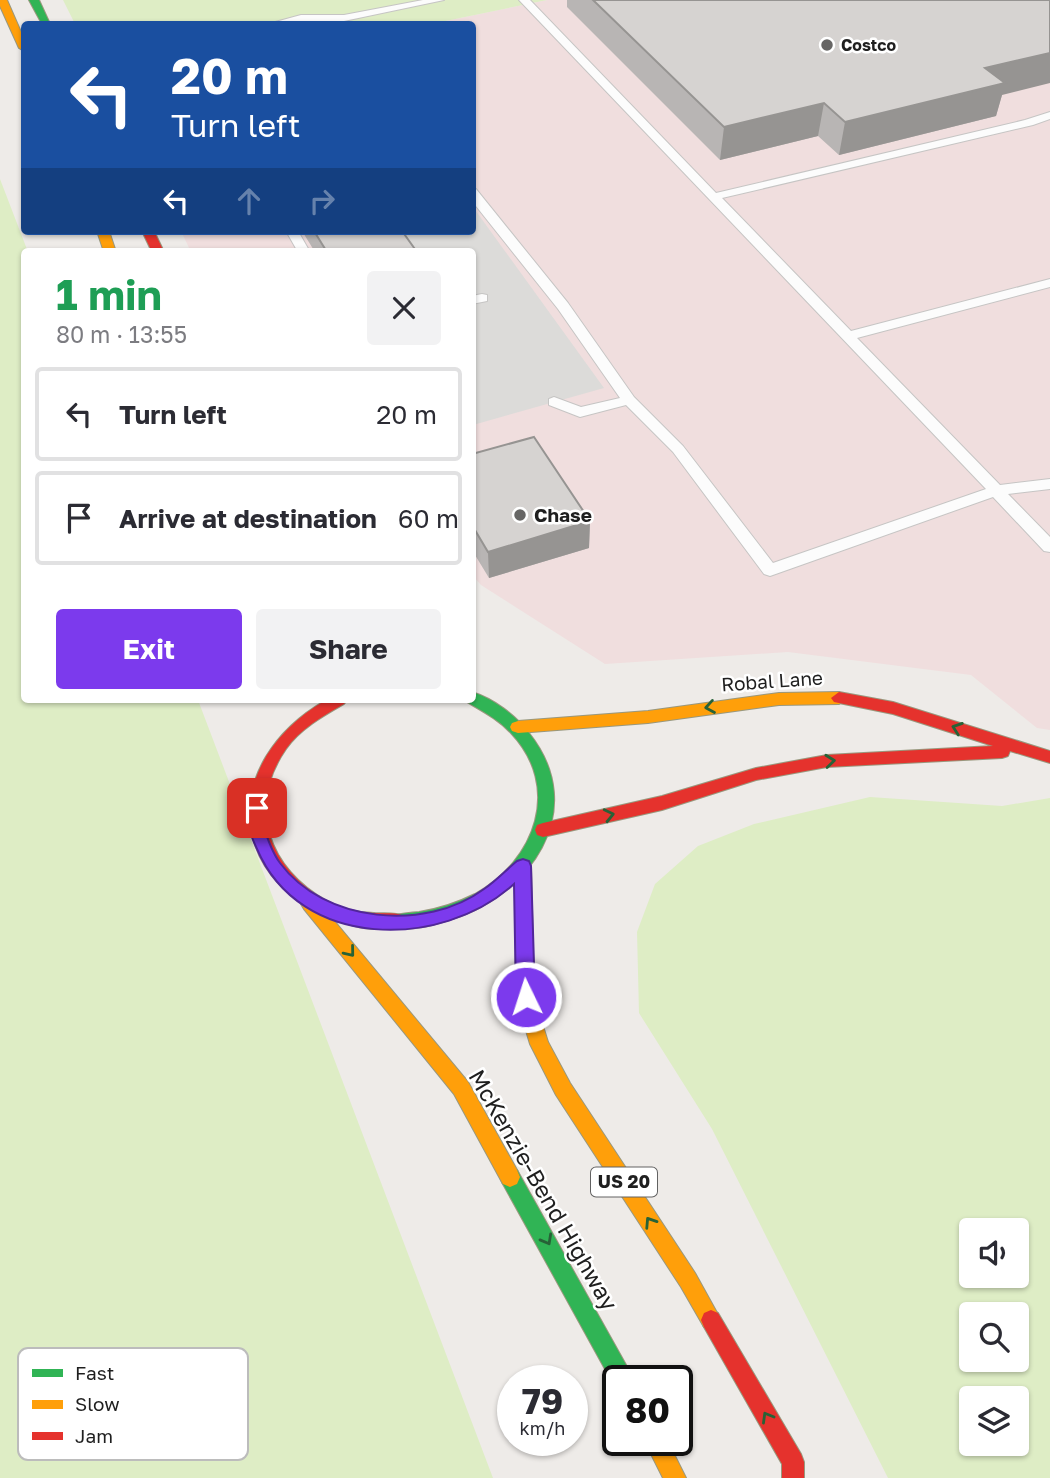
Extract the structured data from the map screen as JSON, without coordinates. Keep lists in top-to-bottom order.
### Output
{
  "streets": {
    "main road": ["Robal Lane", "US 20", "McKenzie-Bend Highway"]
  },
  "places": ["Costco", "Chase"],
  "legend": ["Fast", "Slow", "Jam"],
  "page": {
    "turn": ["20 m", "Turn left"],
    "heading": ["1 min", "80 m · 13:55"],
    "list": [
      {
        "name": "Turn left",
        "value": "20 m"
      },
      {
        "name": "Arrive at destination",
        "value": "60 m"
      }
    ],
    "buttons": ["Exit", "Share"],
    "speed": "79 km/h",
    "limit": "80"
  }
}
